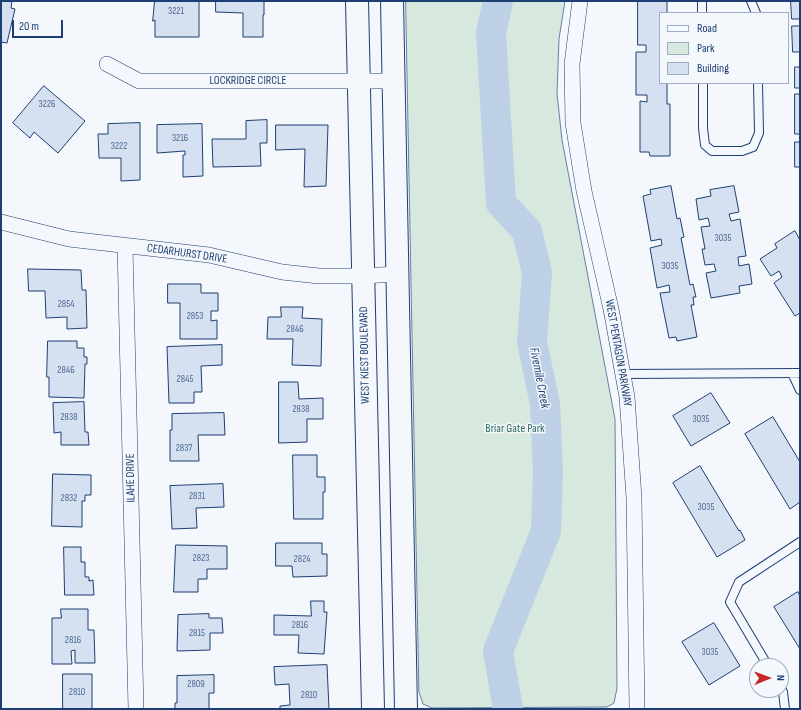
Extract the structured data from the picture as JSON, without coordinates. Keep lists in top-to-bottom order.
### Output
{
  "streets": {
    "main road": ["WEST KIEST BOULEVARD"],
    "street": [
      "LOCKRIDGE CIRCLE",
      "CEDARHURST DRIVE",
      "WEST PENTAGON PARKWAY",
      "ILAHE DRIVE"
    ]
  },
  "crossings": [
    ["LOCKRIDGE CIRCLE", "WEST KIEST BOULEVARD"],
    ["CEDARHURST DRIVE", "WEST KIEST BOULEVARD"],
    ["CEDARHURST DRIVE", "ILAHE DRIVE"]
  ],
  "water": ["Fivemile Creek"],
  "parks": ["Briar Gate Park"],
  "house_numbers": [
    "3221",
    "3226",
    "3216",
    "3222",
    "3035",
    "3035",
    "2854",
    "2853",
    "2846",
    "2846",
    "2845",
    "2838",
    "2838",
    "3035",
    "2837",
    "2831",
    "2832",
    "3035",
    "2823",
    "2824",
    "2816",
    "2815",
    "2816",
    "3035",
    "2809",
    "2810",
    "2810"
  ],
  "legend": ["Road", "Park", "Building"],
  "scale_bar": "20 m",
  "north": "right"
}
